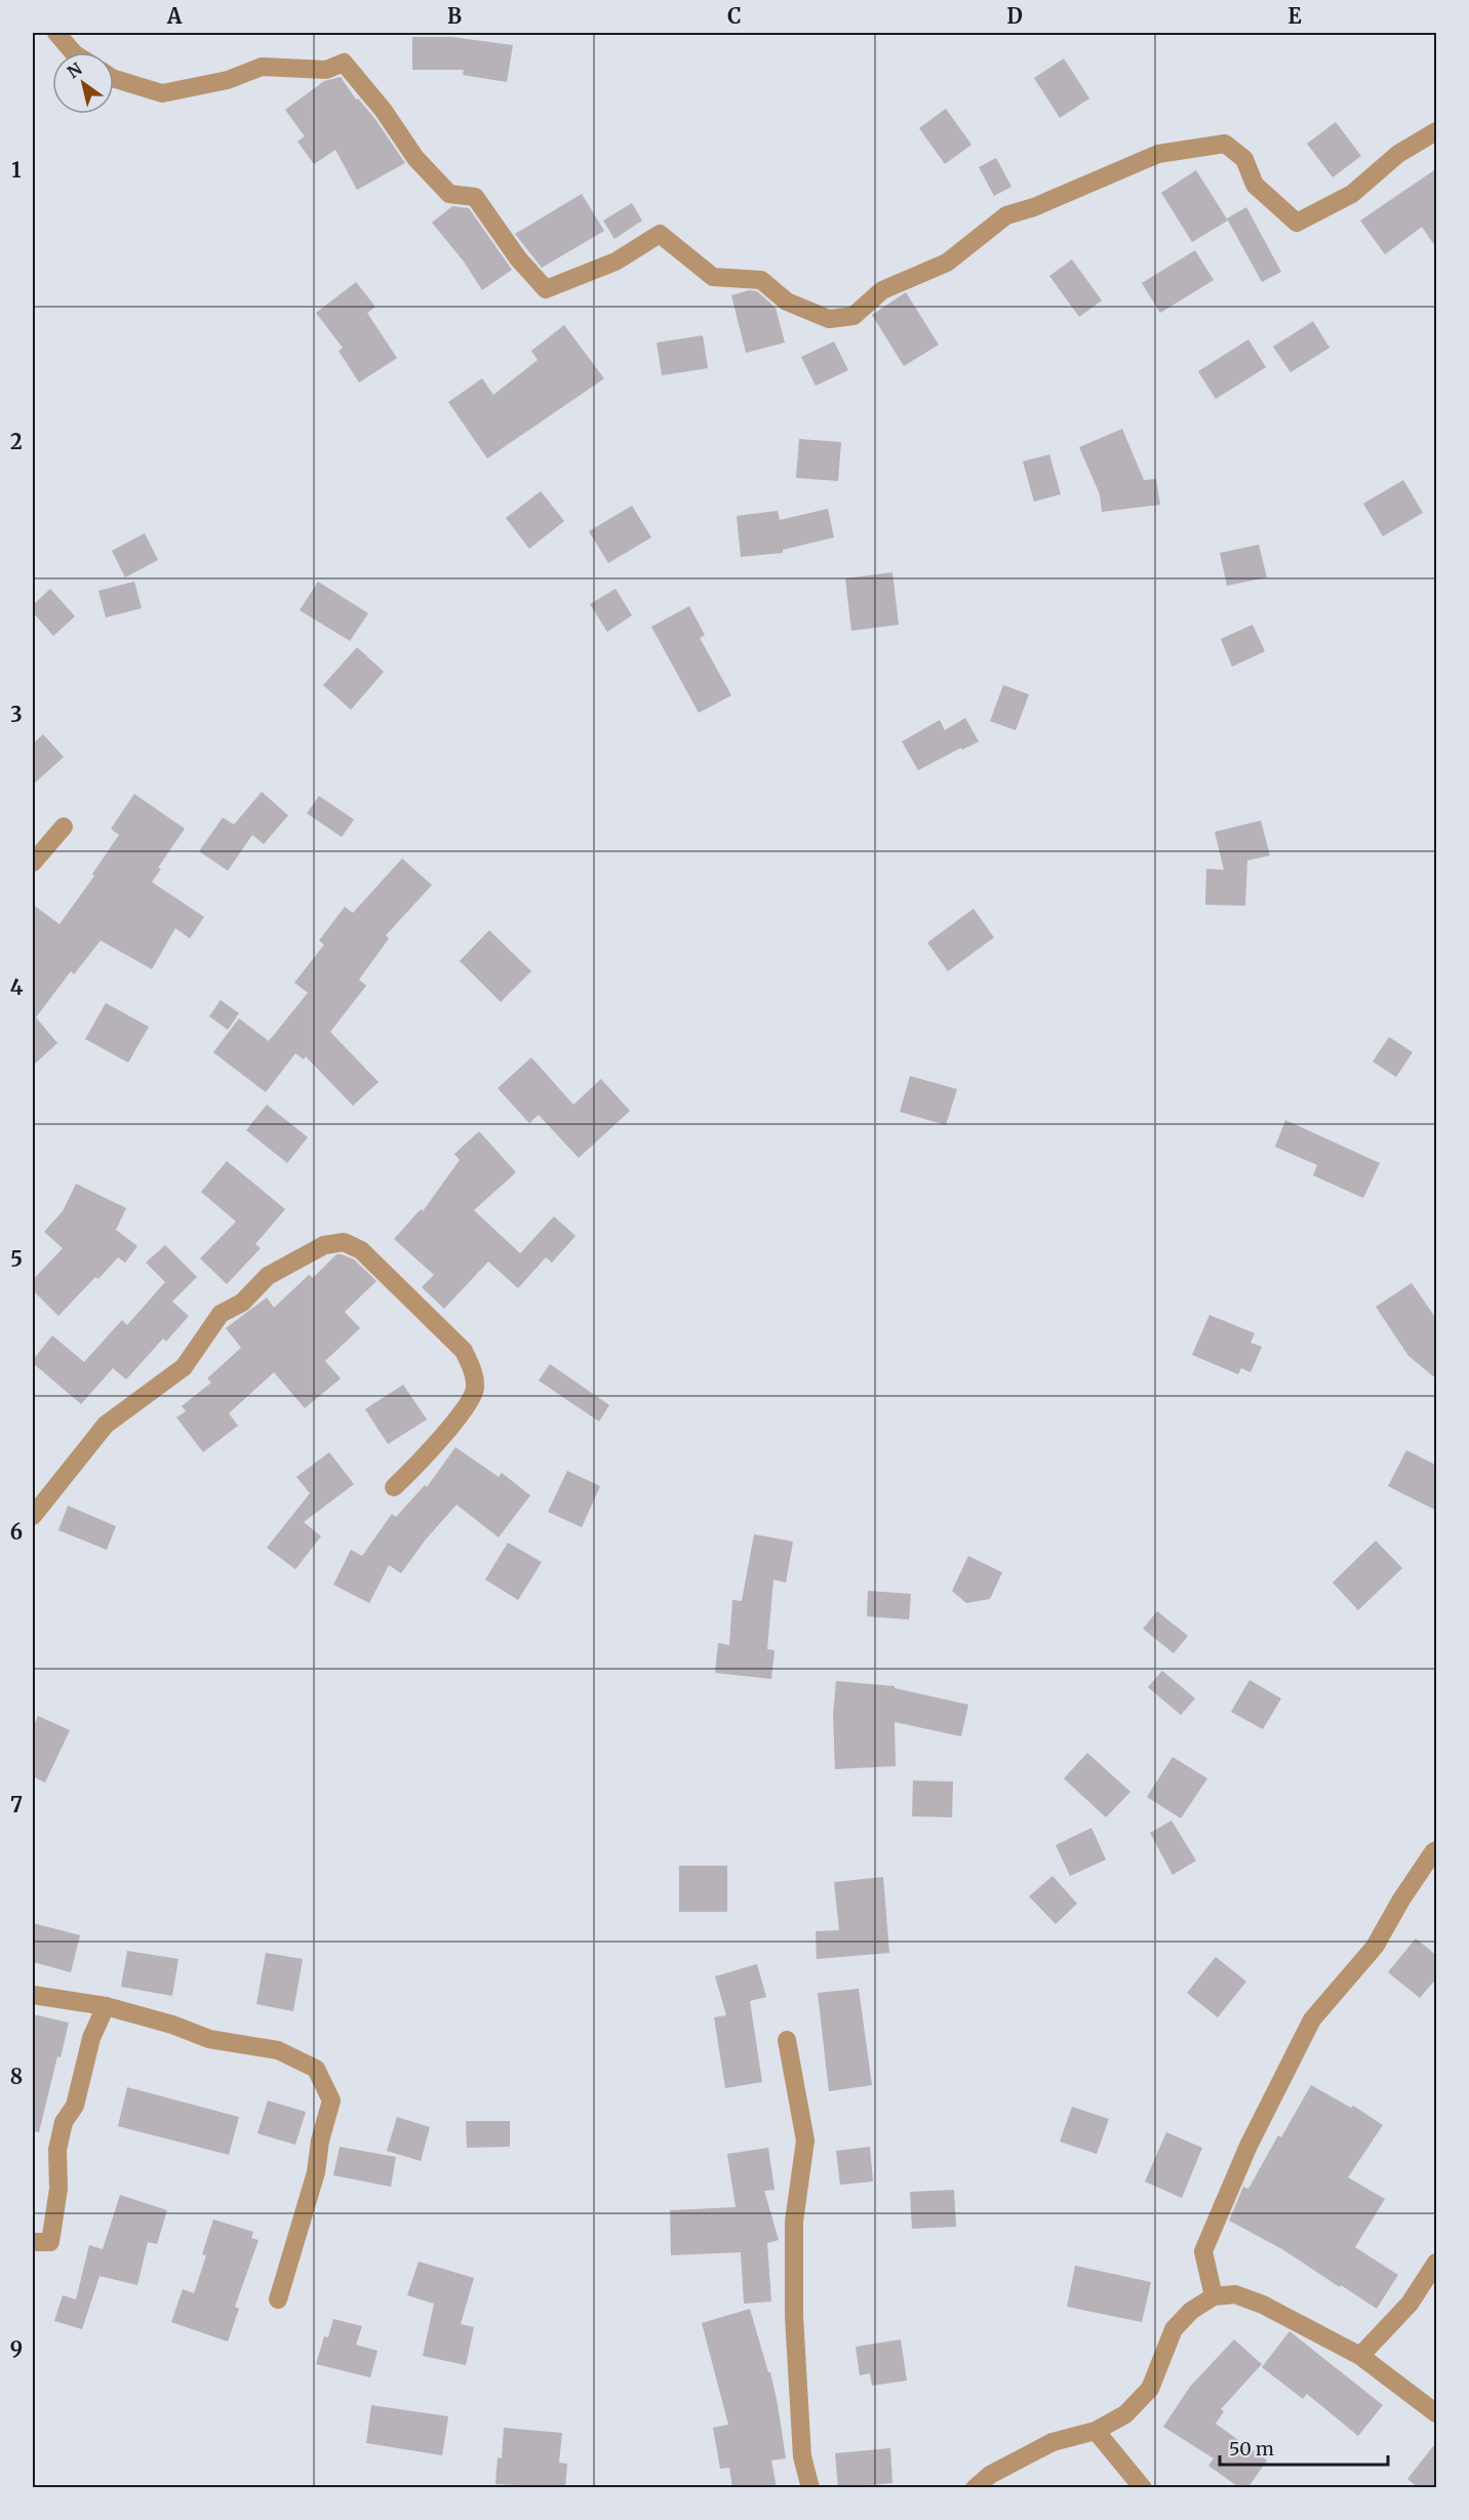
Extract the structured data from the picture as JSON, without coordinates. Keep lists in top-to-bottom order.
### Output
{
  "scale_bar": "50 m",
  "north": "top left",
  "grid": {
    "columns": [
      "A",
      "B",
      "C",
      "D",
      "E"
    ],
    "rows": [
      "1",
      "2",
      "3",
      "4",
      "5",
      "6",
      "7",
      "8",
      "9"
    ]
  }
}
